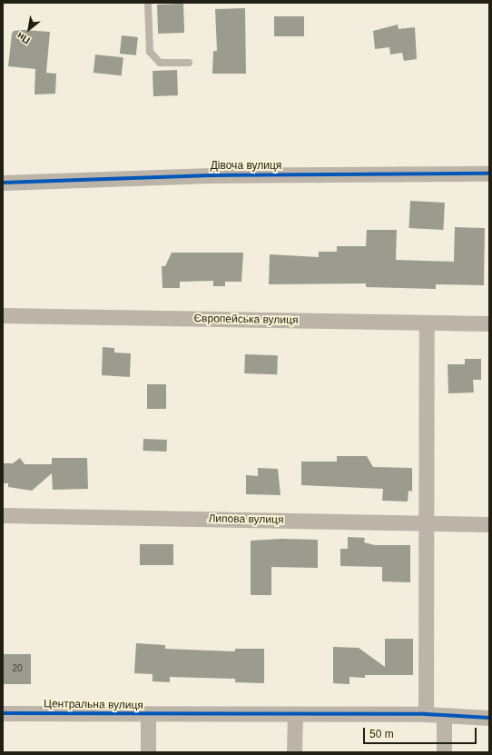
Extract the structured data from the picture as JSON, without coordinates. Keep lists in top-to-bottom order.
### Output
{
  "streets": {
    "street": [
      "Дівоча вулиця",
      "Європейська вулиця",
      "Липова вулиця",
      "Центральна вулиця"
    ]
  },
  "house_numbers": ["20"],
  "scale_bar": "50 m",
  "north": "bottom left"
}
